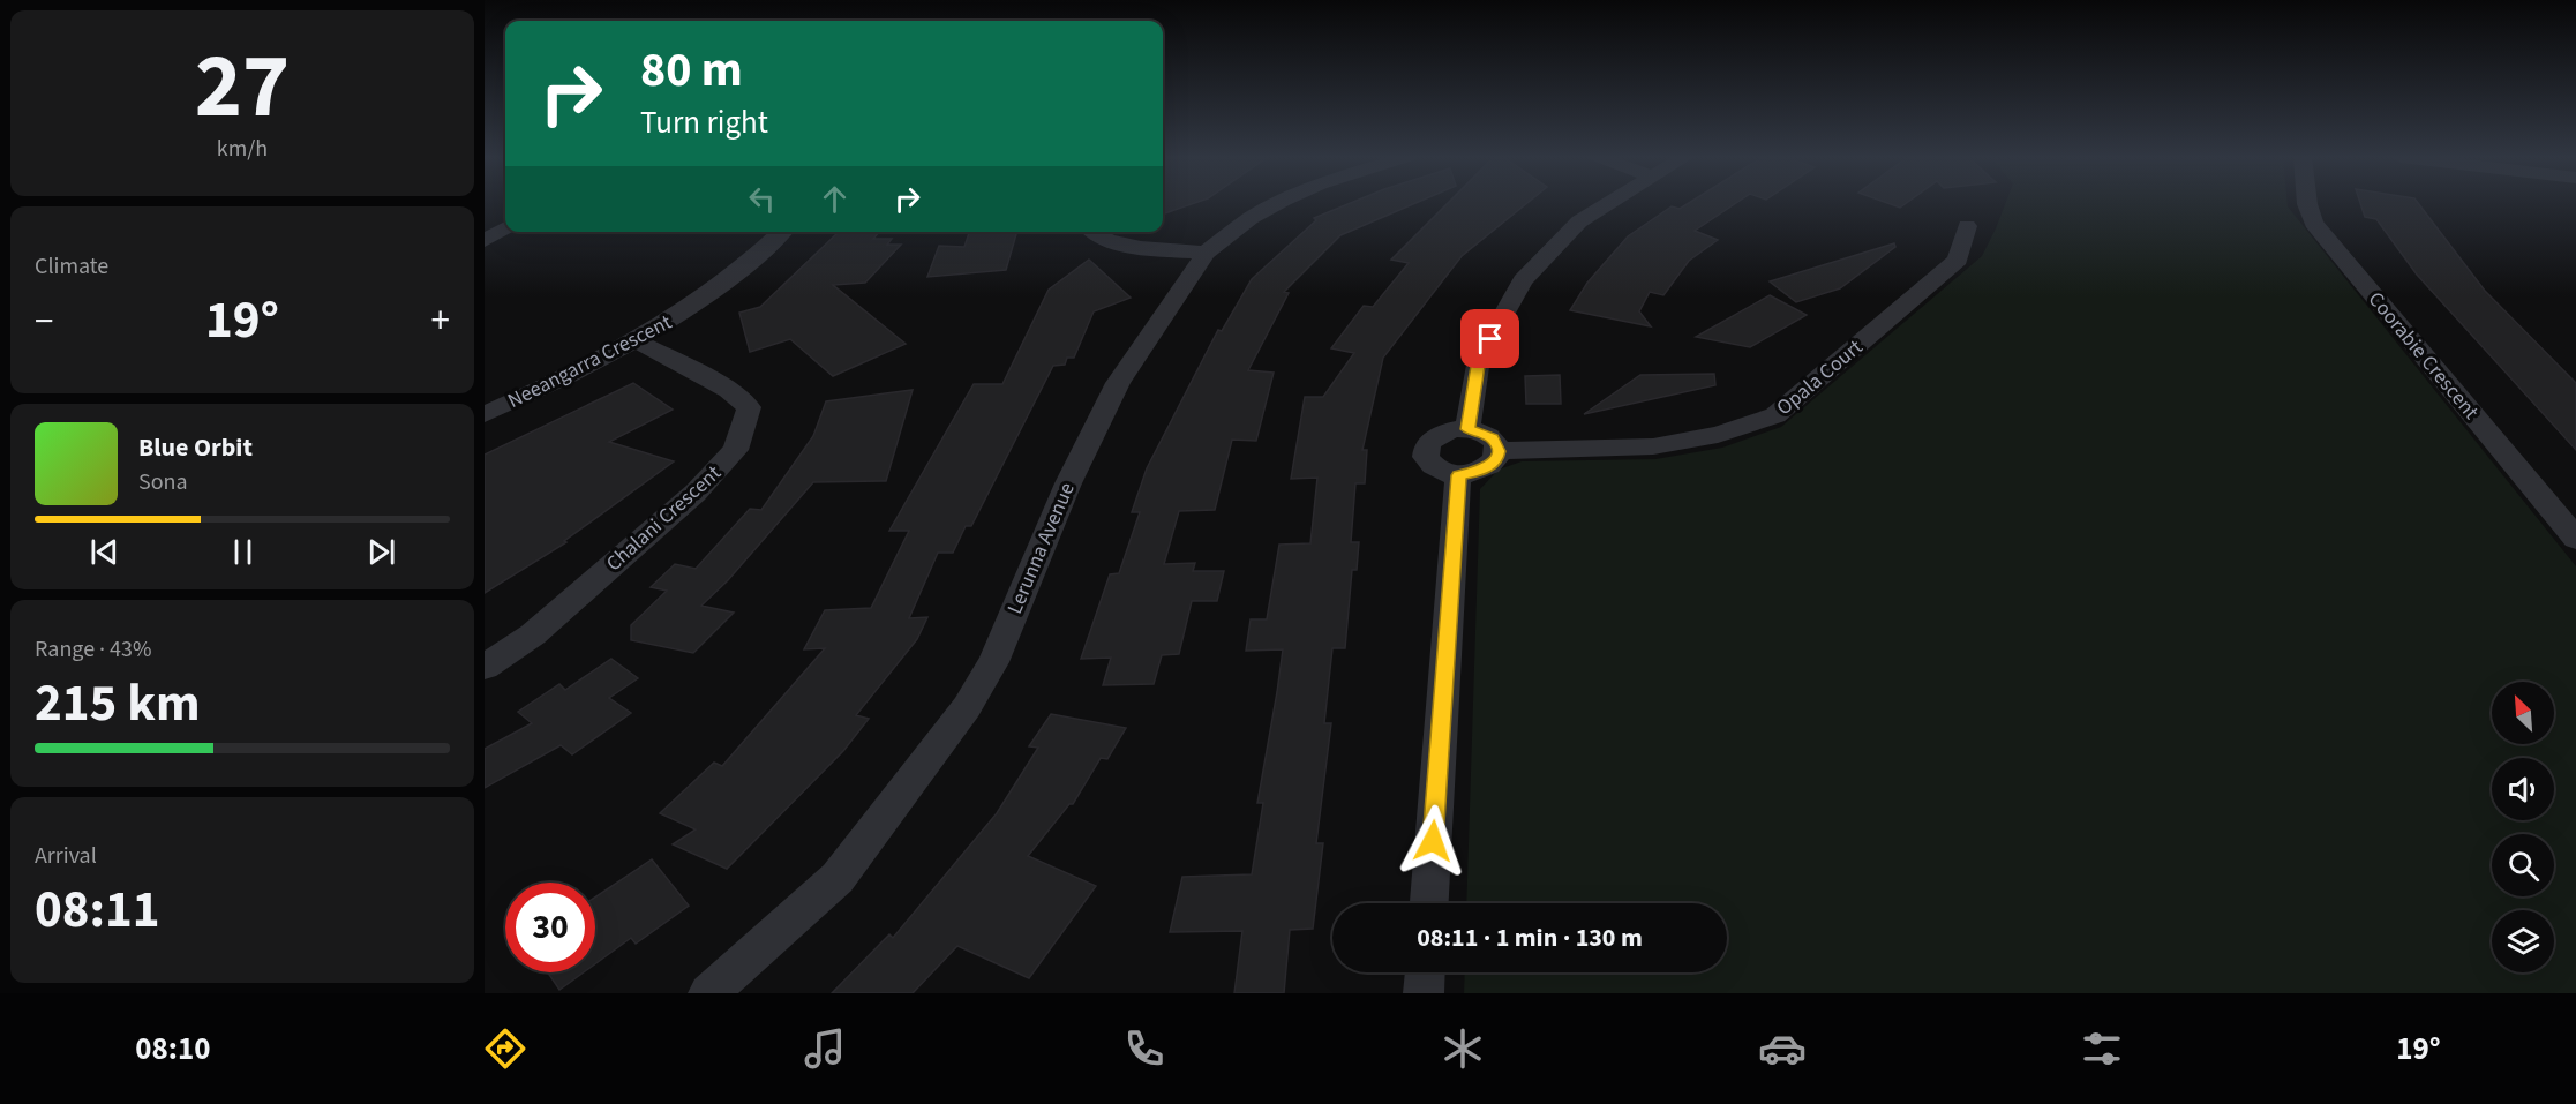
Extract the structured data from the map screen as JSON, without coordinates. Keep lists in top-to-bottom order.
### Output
{
  "streets": {
    "street": [
      "Coorabie Crescent",
      "Neeangarra Crescent",
      "Opala Court",
      "Chalani Crescent",
      "Lerunna Avenue"
    ]
  },
  "crossings": [
    ["Neeangarra Crescent", "Chalani Crescent"]
  ],
  "north": "top left",
  "page": {
    "tile": [
      ["27", "km/h"],
      "Climate",
      ["Range · 43%", "215 km"],
      ["Arrival", "08:11"]
    ],
    "turn": ["80 m", "Turn right"],
    "heat": ["−", "19°", "+"],
    "song": ["Blue Orbit", "Sona"],
    "limit": "30",
    "trip": "08:11 · 1 min · 130 m",
    "tabs": ["08:10", "19°"]
  }
}
